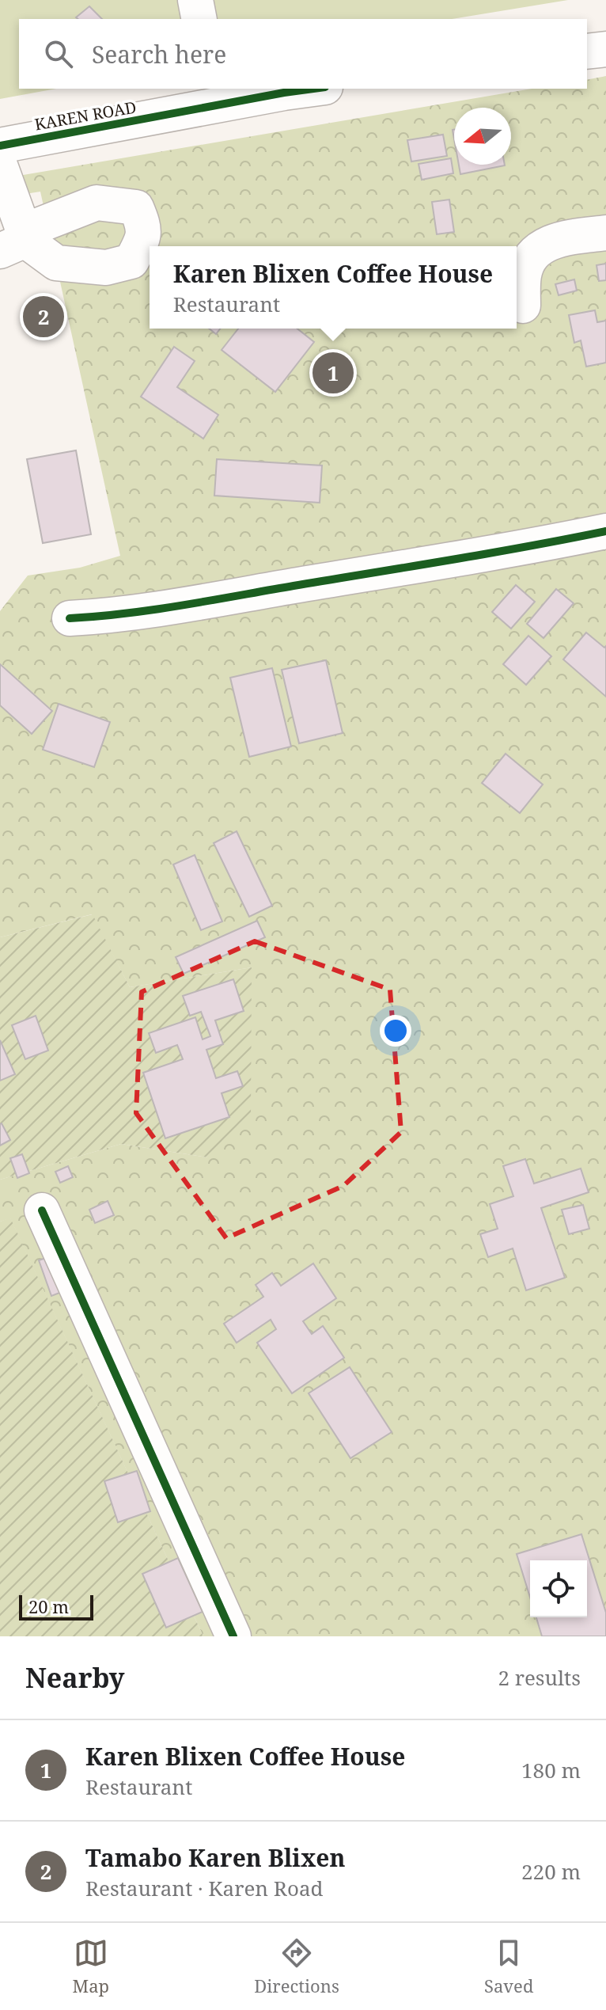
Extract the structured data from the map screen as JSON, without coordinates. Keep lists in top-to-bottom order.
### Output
{
  "streets": {
    "street": ["KAREN ROAD"]
  },
  "scale_bar": "20 m",
  "north": "left",
  "page": {
    "search": "Search here",
    "popup": ["Karen Blixen Coffee House", "Restaurant"],
    "pins": ["2", "1"],
    "scale": "20 m",
    "heading": ["Nearby", "2 results"],
    "list": [
      {
        "mark": "1",
        "name": "Karen Blixen Coffee House",
        "note": "Restaurant",
        "value": "180 m"
      },
      {
        "mark": "2",
        "name": "Tamabo Karen Blixen",
        "note": "Restaurant · Karen Road",
        "value": "220 m"
      }
    ],
    "nav": ["Map", "Directions", "Saved"]
  }
}
